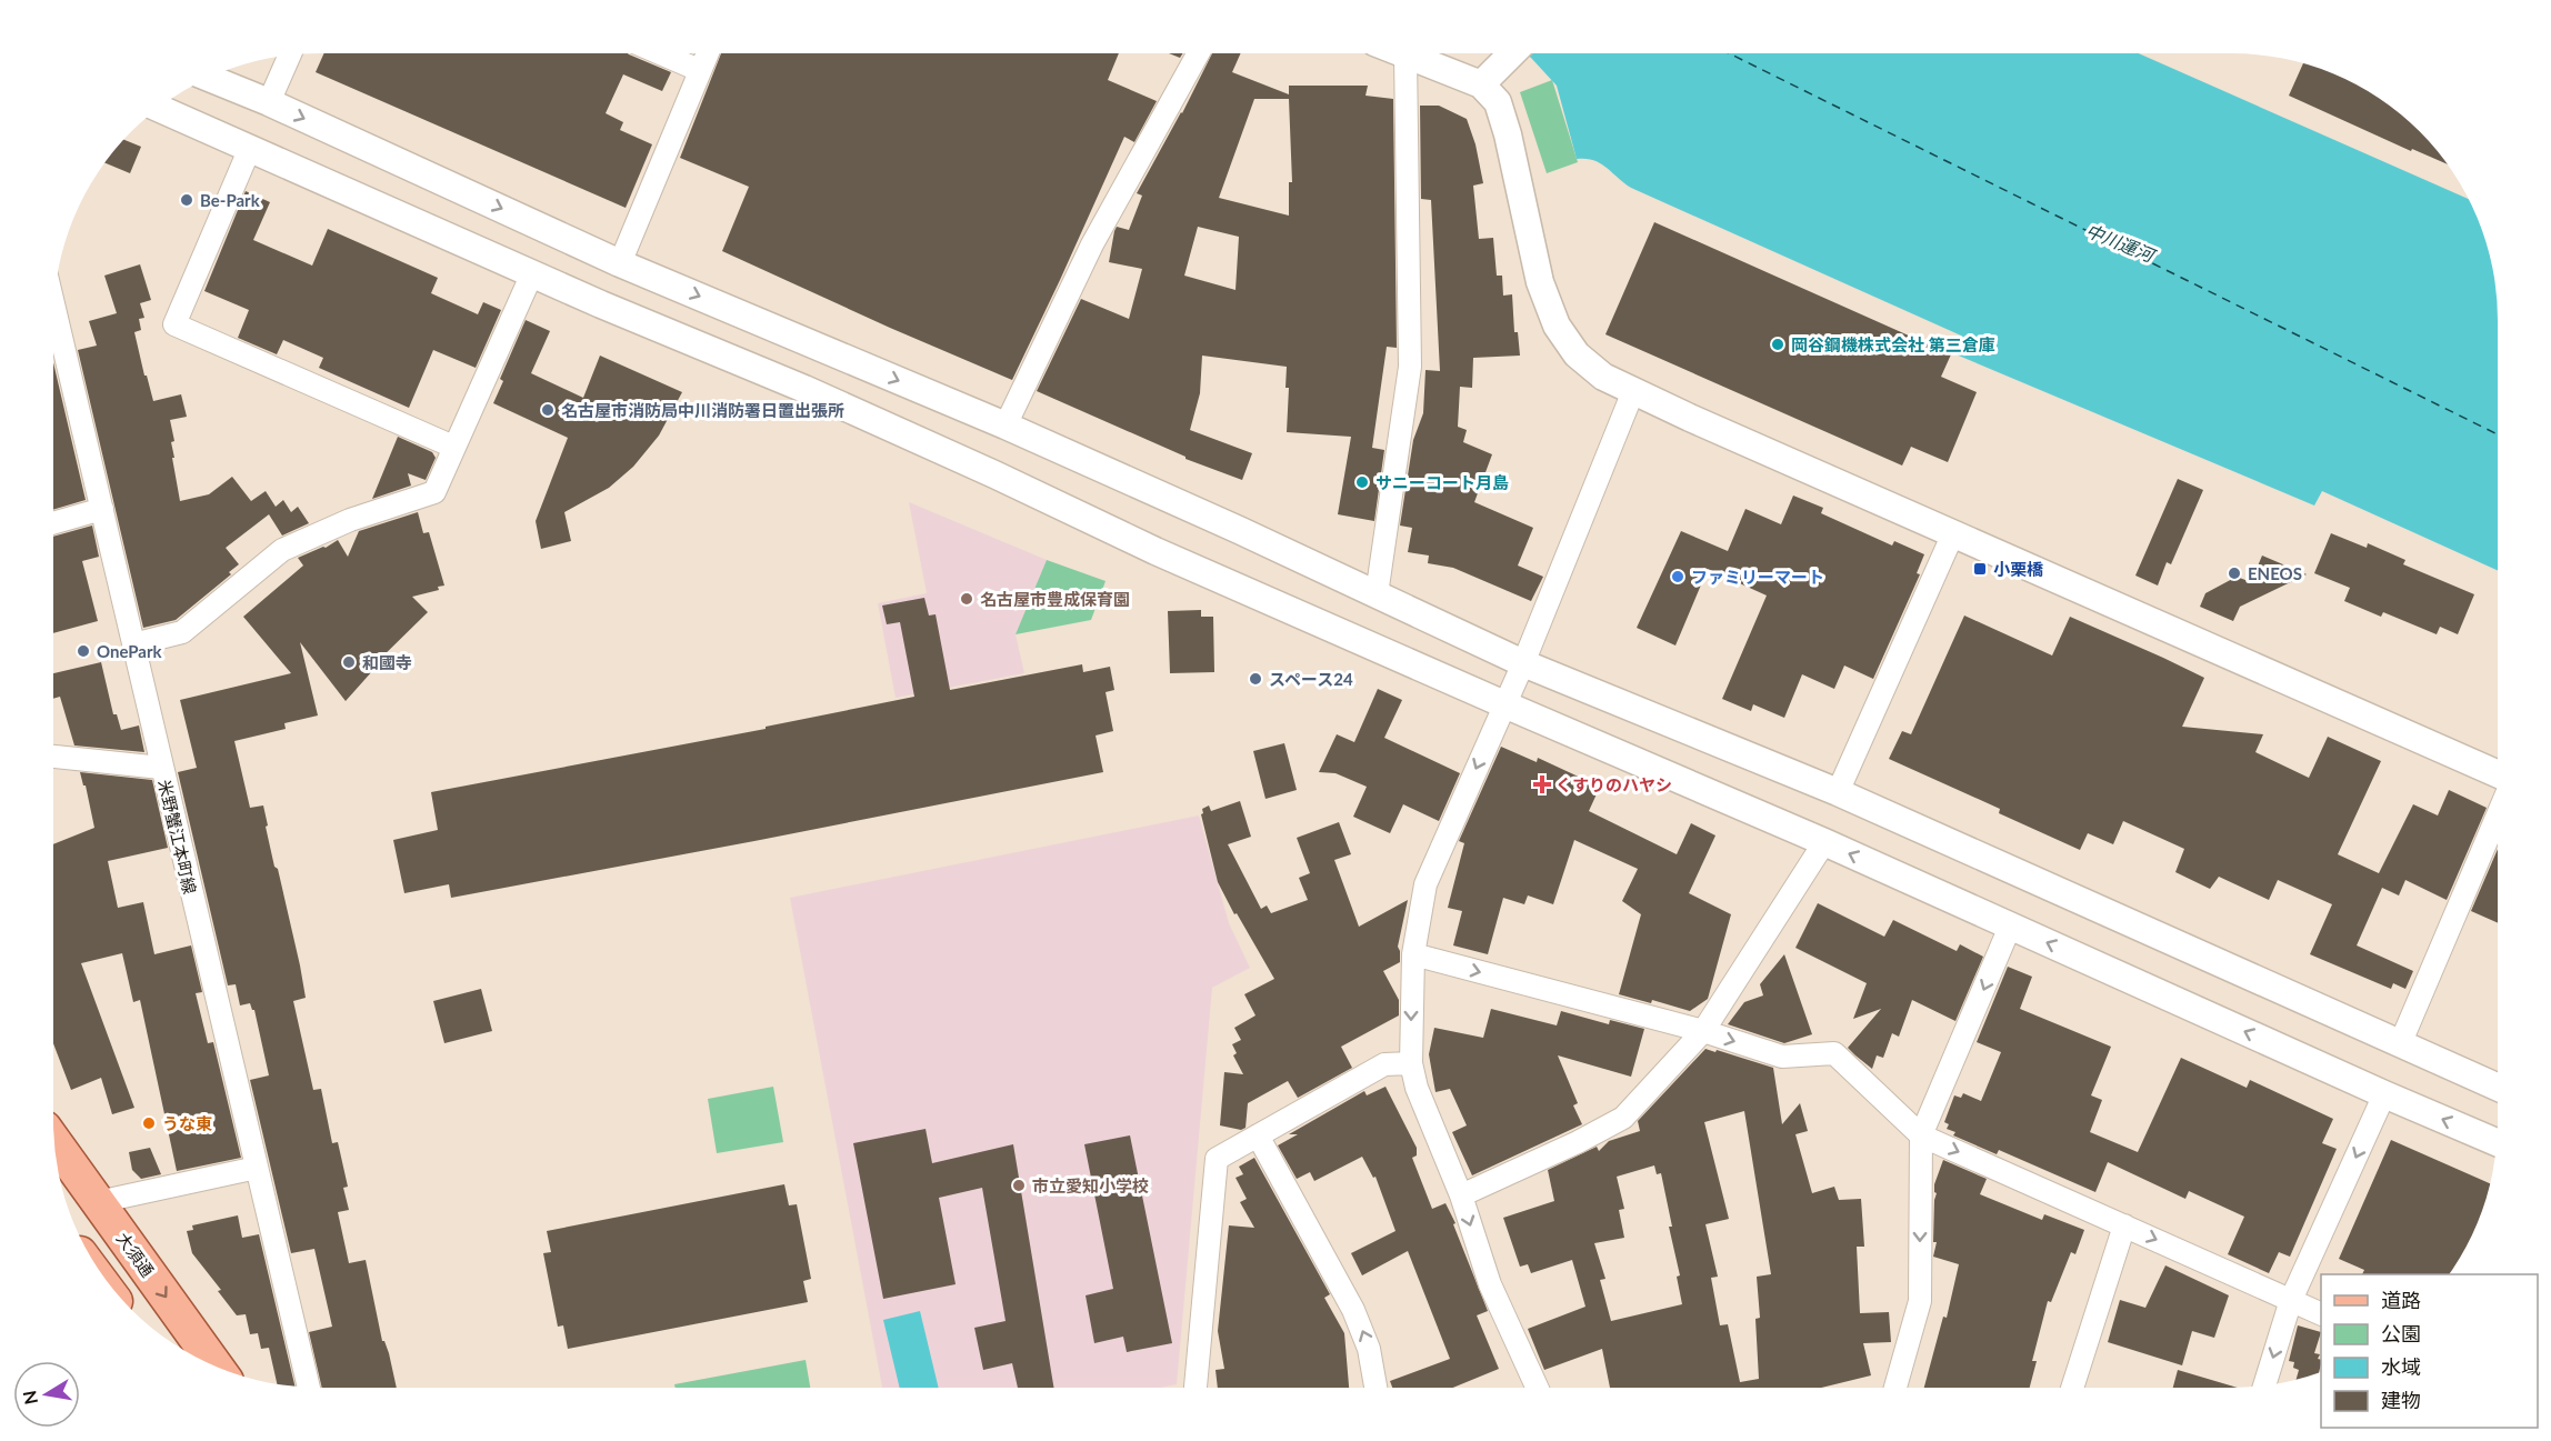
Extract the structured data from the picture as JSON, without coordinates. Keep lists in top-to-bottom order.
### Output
{
  "streets": {
    "main road": ["大須通"],
    "street": ["米野蟹江本町線"]
  },
  "one_way": ["大須通"],
  "water": ["中川運河"],
  "places": {
    "other": [
      "Be-Park",
      "岡谷鋼機株式会社 第三倉庫",
      "名古屋市消防局中川消防署日置出張所",
      "サニーコート月島",
      "ENEOS",
      "ファミリーマート",
      "名古屋市豊成保育園",
      "OnePark",
      "和國寺",
      "スペース24",
      "うな東",
      "市立愛知小学校"
    ],
    "transit": ["小栗橋"],
    "health": ["くすりのハヤシ"]
  },
  "legend": [
    "道路",
    "公園",
    "水域",
    "建物"
  ],
  "north": "left"
}
